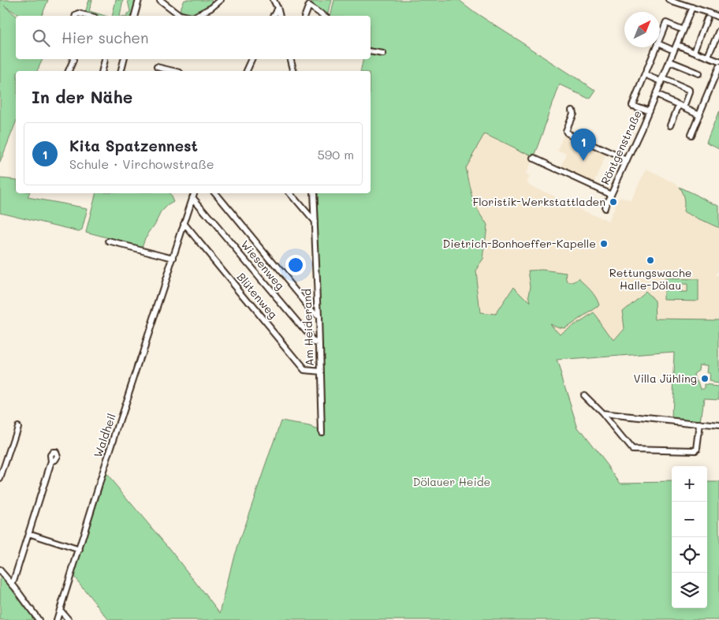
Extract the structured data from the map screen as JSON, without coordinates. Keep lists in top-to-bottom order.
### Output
{
  "streets": {
    "street": [
      "Röntgenstraße",
      "Wiesenweg",
      "Blütenweg",
      "Am Heiderand",
      "Waldheil"
    ]
  },
  "crossings": [
    ["Wiesenweg", "Am Heiderand"],
    ["Wiesenweg", "Waldheil"],
    ["Blütenweg", "Am Heiderand"],
    ["Blütenweg", "Waldheil"]
  ],
  "parks": ["Dölauer Heide"],
  "places": [
    "Floristik-Werkstattladen",
    "Dietrich-Bonhoeffer-Kapelle",
    "Rettungswache Halle-Dölau",
    "Villa Jühling"
  ],
  "north": "top right",
  "page": {
    "search": "Hier suchen",
    "heading": "In der Nähe",
    "list": [
      {
        "mark": "1",
        "name": "Kita Spatzennest",
        "note": "Schule · Virchowstraße",
        "value": "590 m"
      }
    ],
    "pins": "1",
    "map_buttons": ["+", "−"]
  }
}
